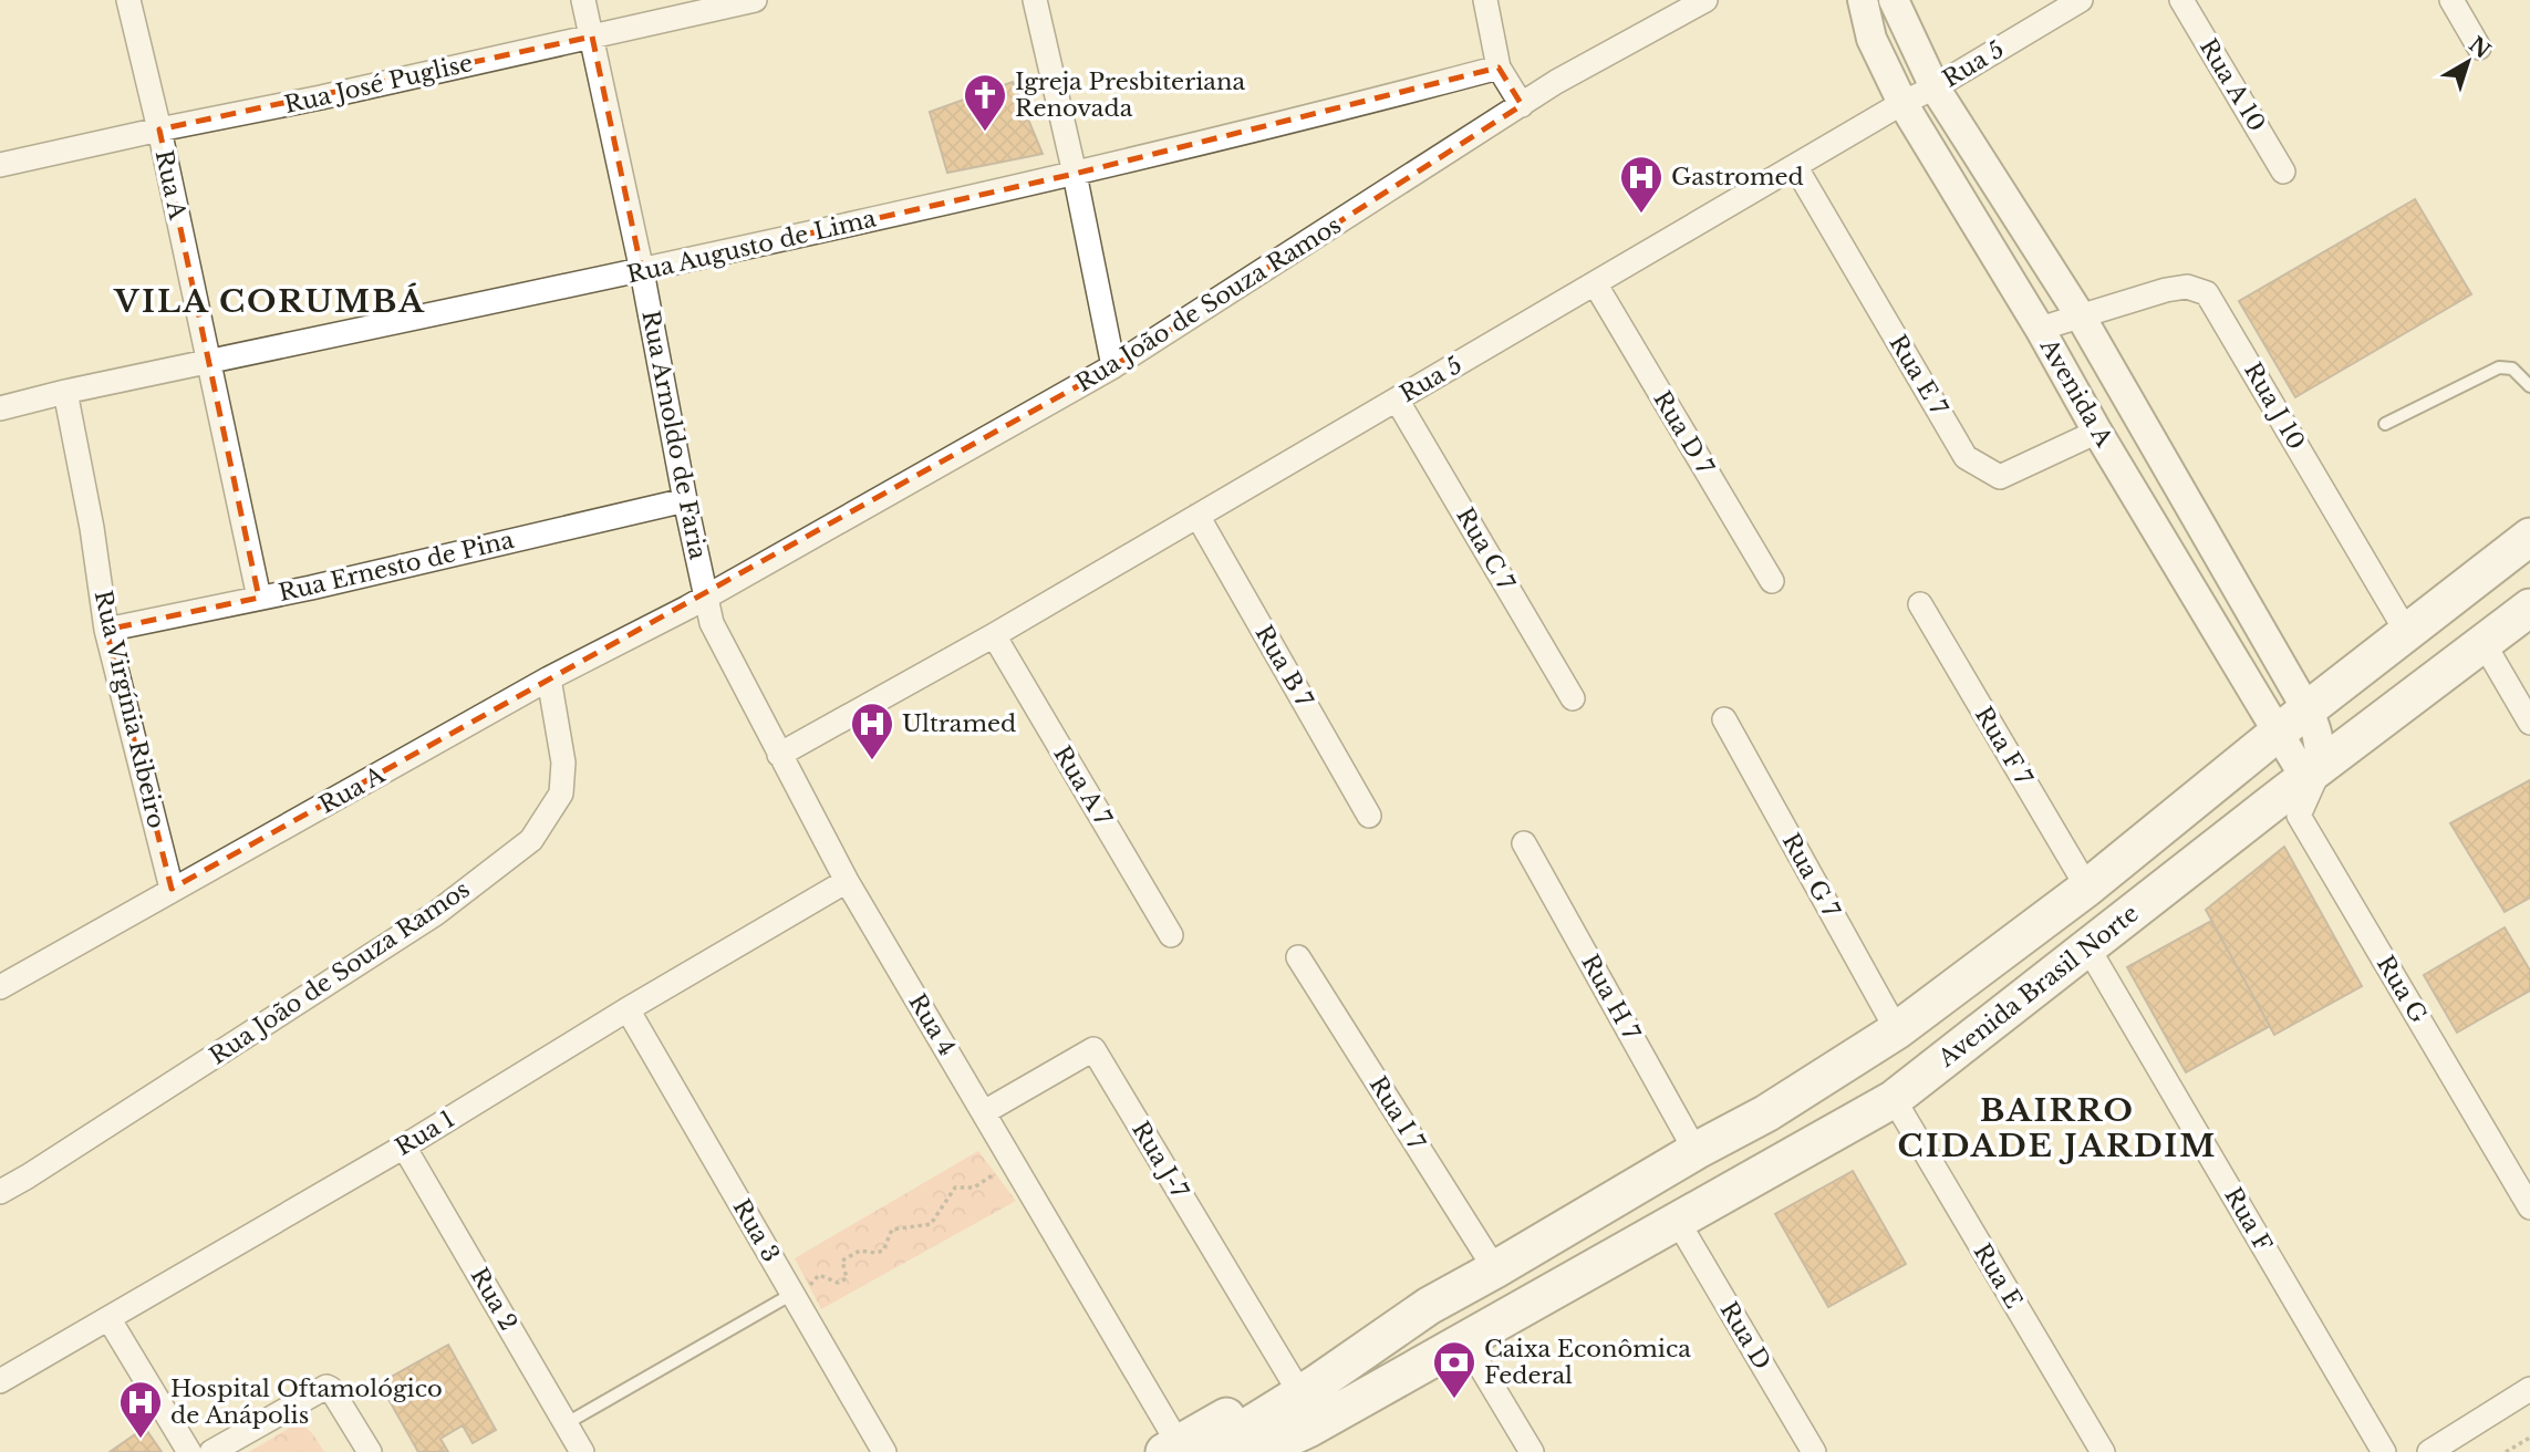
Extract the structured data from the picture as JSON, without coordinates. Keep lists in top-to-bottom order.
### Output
{
  "streets": {
    "main road": ["Avenida Brasil Norte"],
    "street": [
      "Rua 5",
      "Rua José Puglise",
      "Rua A 10",
      "Rua A",
      "Rua Augusto de Lima",
      "Rua João de Souza Ramos",
      "Rua E 7",
      "Avenida A",
      "Rua J 10",
      "Rua D 7",
      "Rua Arnoldo de Faria",
      "Rua C 7",
      "Rua Ernesto de Pina",
      "Rua B 7",
      "Rua Virgínia Ribeiro",
      "Rua F 7",
      "Rua A 7",
      "Rua G 7",
      "Rua G",
      "Rua H 7",
      "Rua 4",
      "Rua I 7",
      "Rua 1",
      "Rua J-7",
      "Rua F",
      "Rua 3",
      "Rua E",
      "Rua 2",
      "Rua D"
    ]
  },
  "crossings": [
    ["Rua 5", "Rua E 7"],
    ["Rua 5", "Avenida A"],
    ["Rua 5", "Rua D 7"],
    ["Rua 5", "Rua C 7"],
    ["Rua 5", "Rua B 7"],
    ["Rua 5", "Rua A 7"],
    ["Rua 5", "Rua 4"],
    ["Rua José Puglise", "Rua A"],
    ["Rua José Puglise", "Rua Arnoldo de Faria"],
    ["Rua A", "Rua Augusto de Lima"],
    ["Rua A", "Rua João de Souza Ramos"],
    ["Rua A", "Rua Arnoldo de Faria"],
    ["Rua A", "Rua Ernesto de Pina"],
    ["Rua A", "Rua Virgínia Ribeiro"],
    ["Rua A", "Rua 4"],
    ["Rua Augusto de Lima", "Rua Arnoldo de Faria"],
    ["Rua Augusto de Lima", "Rua Virgínia Ribeiro"],
    ["Rua João de Souza Ramos", "Rua Arnoldo de Faria"],
    ["Rua João de Souza Ramos", "Rua 4"],
    ["Rua E 7", "Avenida A"],
    ["Avenida A", "Rua J 10"],
    ["Avenida A", "Avenida Brasil Norte"],
    ["Avenida A", "Rua G"],
    ["Rua J 10", "Avenida Brasil Norte"],
    ["Rua Arnoldo de Faria", "Rua Ernesto de Pina"],
    ["Rua Arnoldo de Faria", "Rua 4"],
    ["Rua Ernesto de Pina", "Rua Virgínia Ribeiro"],
    ["Rua F 7", "Avenida Brasil Norte"],
    ["Rua G 7", "Avenida Brasil Norte"],
    ["Avenida Brasil Norte", "Rua G"],
    ["Avenida Brasil Norte", "Rua H 7"],
    ["Avenida Brasil Norte", "Rua 4"],
    ["Avenida Brasil Norte", "Rua I 7"],
    ["Avenida Brasil Norte", "Rua J-7"],
    ["Avenida Brasil Norte", "Rua F"],
    ["Avenida Brasil Norte", "Rua E"],
    ["Avenida Brasil Norte", "Rua D"],
    ["Rua 4", "Rua 1"],
    ["Rua 4", "Rua J-7"],
    ["Rua 1", "Rua 3"],
    ["Rua 1", "Rua 2"]
  ],
  "districts": ["VILA CORUMBÁ", "BAIRRO CIDADE JARDIM"],
  "places": {
    "church": ["Igreja Presbiteriana Renovada"],
    "hospital": ["Gastromed", "Ultramed", "Hospital Oftamológico de Anápolis"],
    "bank": ["Caixa Econômica Federal"]
  },
  "north": "top right"
}
